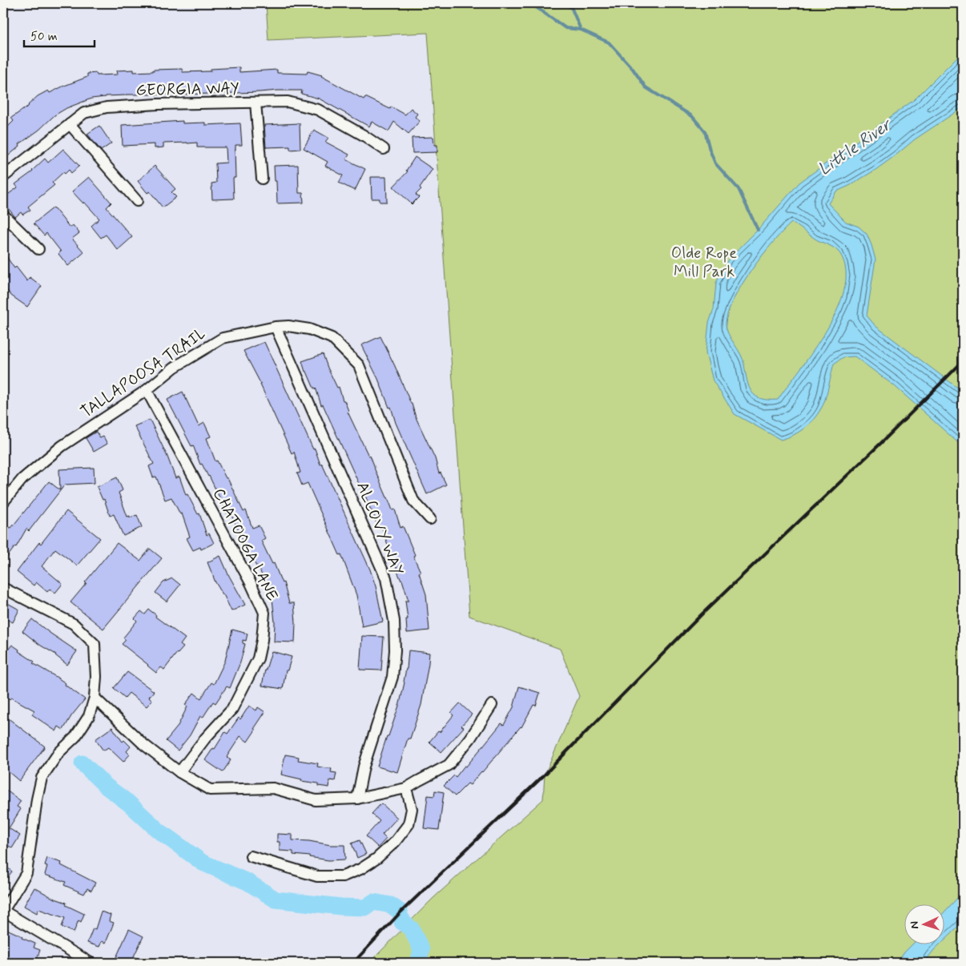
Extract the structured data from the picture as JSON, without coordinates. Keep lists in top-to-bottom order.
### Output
{
  "streets": {
    "street": [
      "GEORGIA WAY",
      "TALLAPOOSA TRAIL",
      "ALCOVY WAY",
      "CHATOOGA LANE"
    ]
  },
  "crossings": [
    ["TALLAPOOSA TRAIL", "ALCOVY WAY"],
    ["TALLAPOOSA TRAIL", "CHATOOGA LANE"]
  ],
  "water": ["Little River"],
  "parks": ["Olde Rope Mill Park"],
  "scale_bar": "50 m",
  "north": "left"
}
